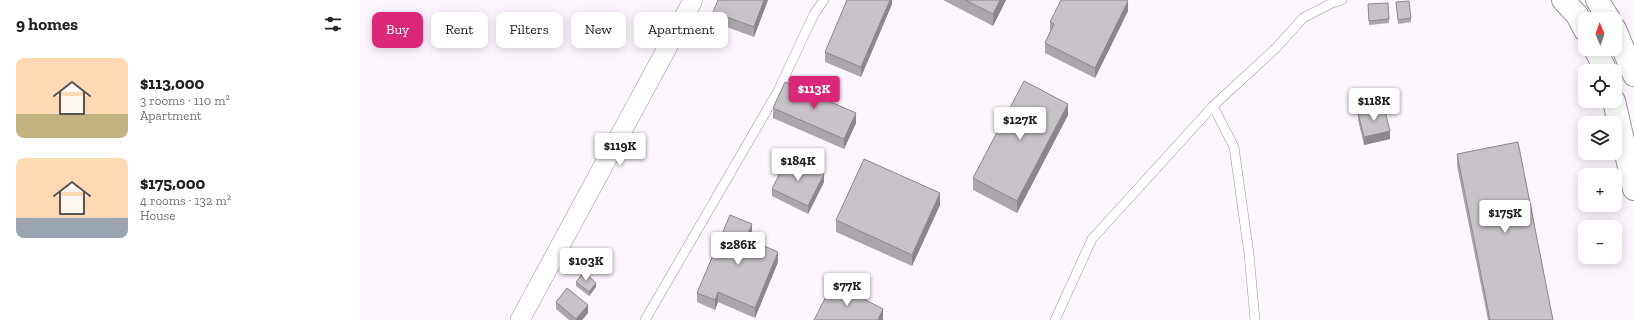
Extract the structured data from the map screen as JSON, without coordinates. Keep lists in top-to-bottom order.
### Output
{
  "north": "top",
  "page": {
    "heading": "9 homes",
    "map_buttons": ["+", "−"],
    "chip": [
      "Buy",
      "Rent",
      "Filters",
      "New",
      "Apartment"
    ],
    "list": [
      {
        "name": "$113,000",
        "note": "3 rooms · 110 m² · Apartment"
      },
      {
        "name": "$175,000",
        "note": "4 rooms · 132 m² · House"
      }
    ],
    "price": [
      "$113K",
      "$118K",
      "$127K",
      "$119K",
      "$184K",
      "$175K",
      "$286K",
      "$103K",
      "$77K"
    ]
  }
}
